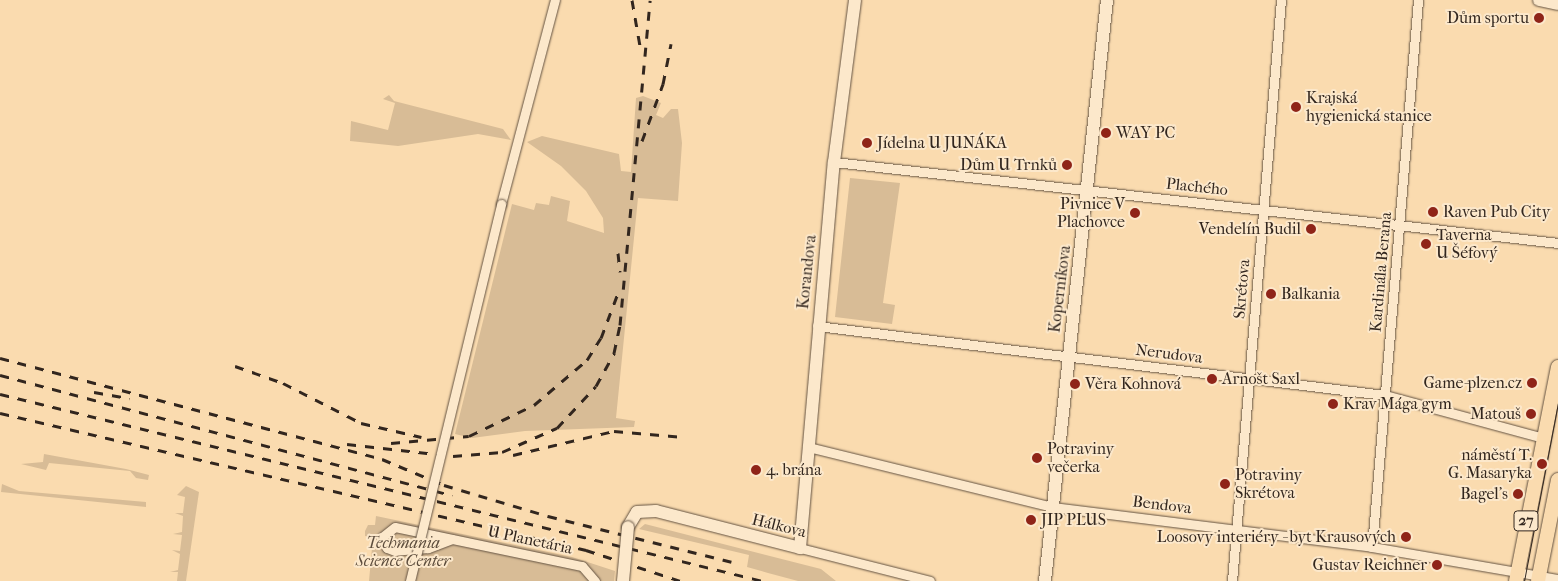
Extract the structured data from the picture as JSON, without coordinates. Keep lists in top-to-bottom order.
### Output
{
  "streets": {
    "main road": ["27"],
    "street": [
      "Plachého",
      "Korandova",
      "Kardinála Berana",
      "Koperníkova",
      "Skrétova",
      "Nerudova",
      "Bendova",
      "Hálkova",
      "U Planetária"
    ]
  },
  "crossings": [
    ["Plachého", "Korandova"],
    ["Plachého", "Kardinála Berana"],
    ["Plachého", "Koperníkova"],
    ["Plachého", "Skrétova"],
    ["Korandova", "Nerudova"],
    ["Korandova", "Bendova"],
    ["Korandova", "Hálkova"],
    ["Kardinála Berana", "Nerudova"],
    ["Kardinála Berana", "Bendova"],
    ["Koperníkova", "Nerudova"],
    ["Koperníkova", "Bendova"],
    ["Skrétova", "Nerudova"],
    ["Skrétova", "Bendova"],
    ["Nerudova", "27"],
    ["Bendova", "27"]
  ],
  "parks": ["Techmania Science Center"],
  "places": [
    "Dům sportu",
    "Krajská hygienická stanice",
    "WAY PC",
    "Jídelna U JUNÁKA",
    "Dům U Trnků",
    "Raven Pub City",
    "Pivnice V Plachovce",
    "Vendelín Budil",
    "Taverna U Šéfový",
    "Balkania",
    "Arnošt Saxl",
    "Game-plzen.cz",
    "Věra Kohnová",
    "Krav Mága gym",
    "Matouš",
    "Potraviny večerka",
    "náměstí T. G. Masaryka",
    "4. brána",
    "Potraviny Skrétova",
    "Bagel's",
    "JIP PLUS",
    "Loosovy interiéry - byt Krausových",
    "Gustav Reichner"
  ]
}
